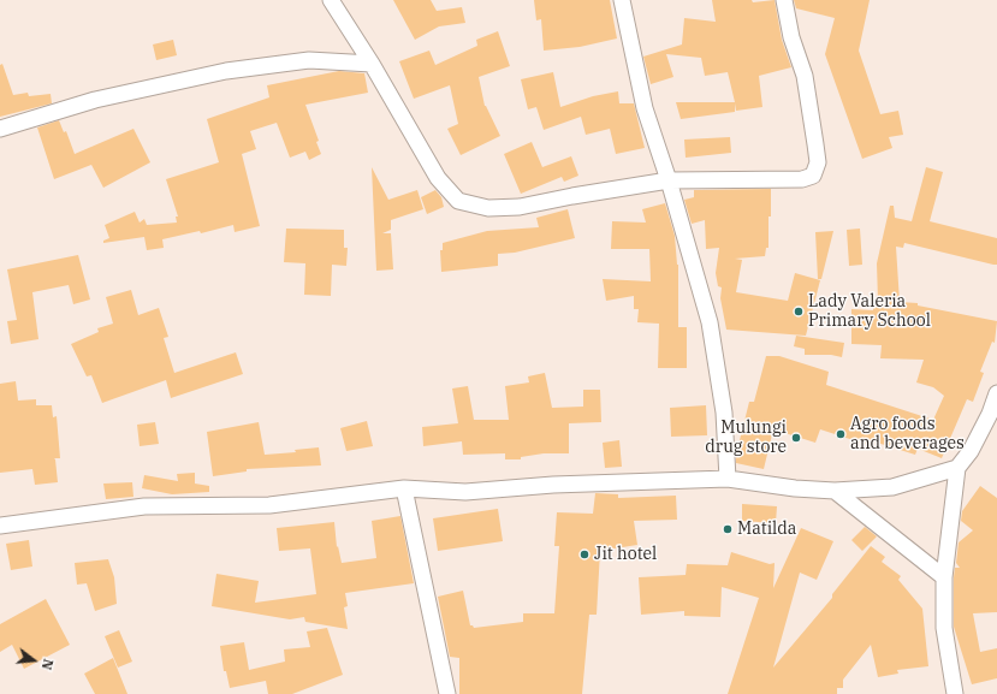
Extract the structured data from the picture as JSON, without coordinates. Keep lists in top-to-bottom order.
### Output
{
  "places": [
    "Lady Valeria Primary School",
    "Agro foods and beverages",
    "Mulungi drug store",
    "Matilda",
    "Jit hotel"
  ],
  "north": "right"
}
